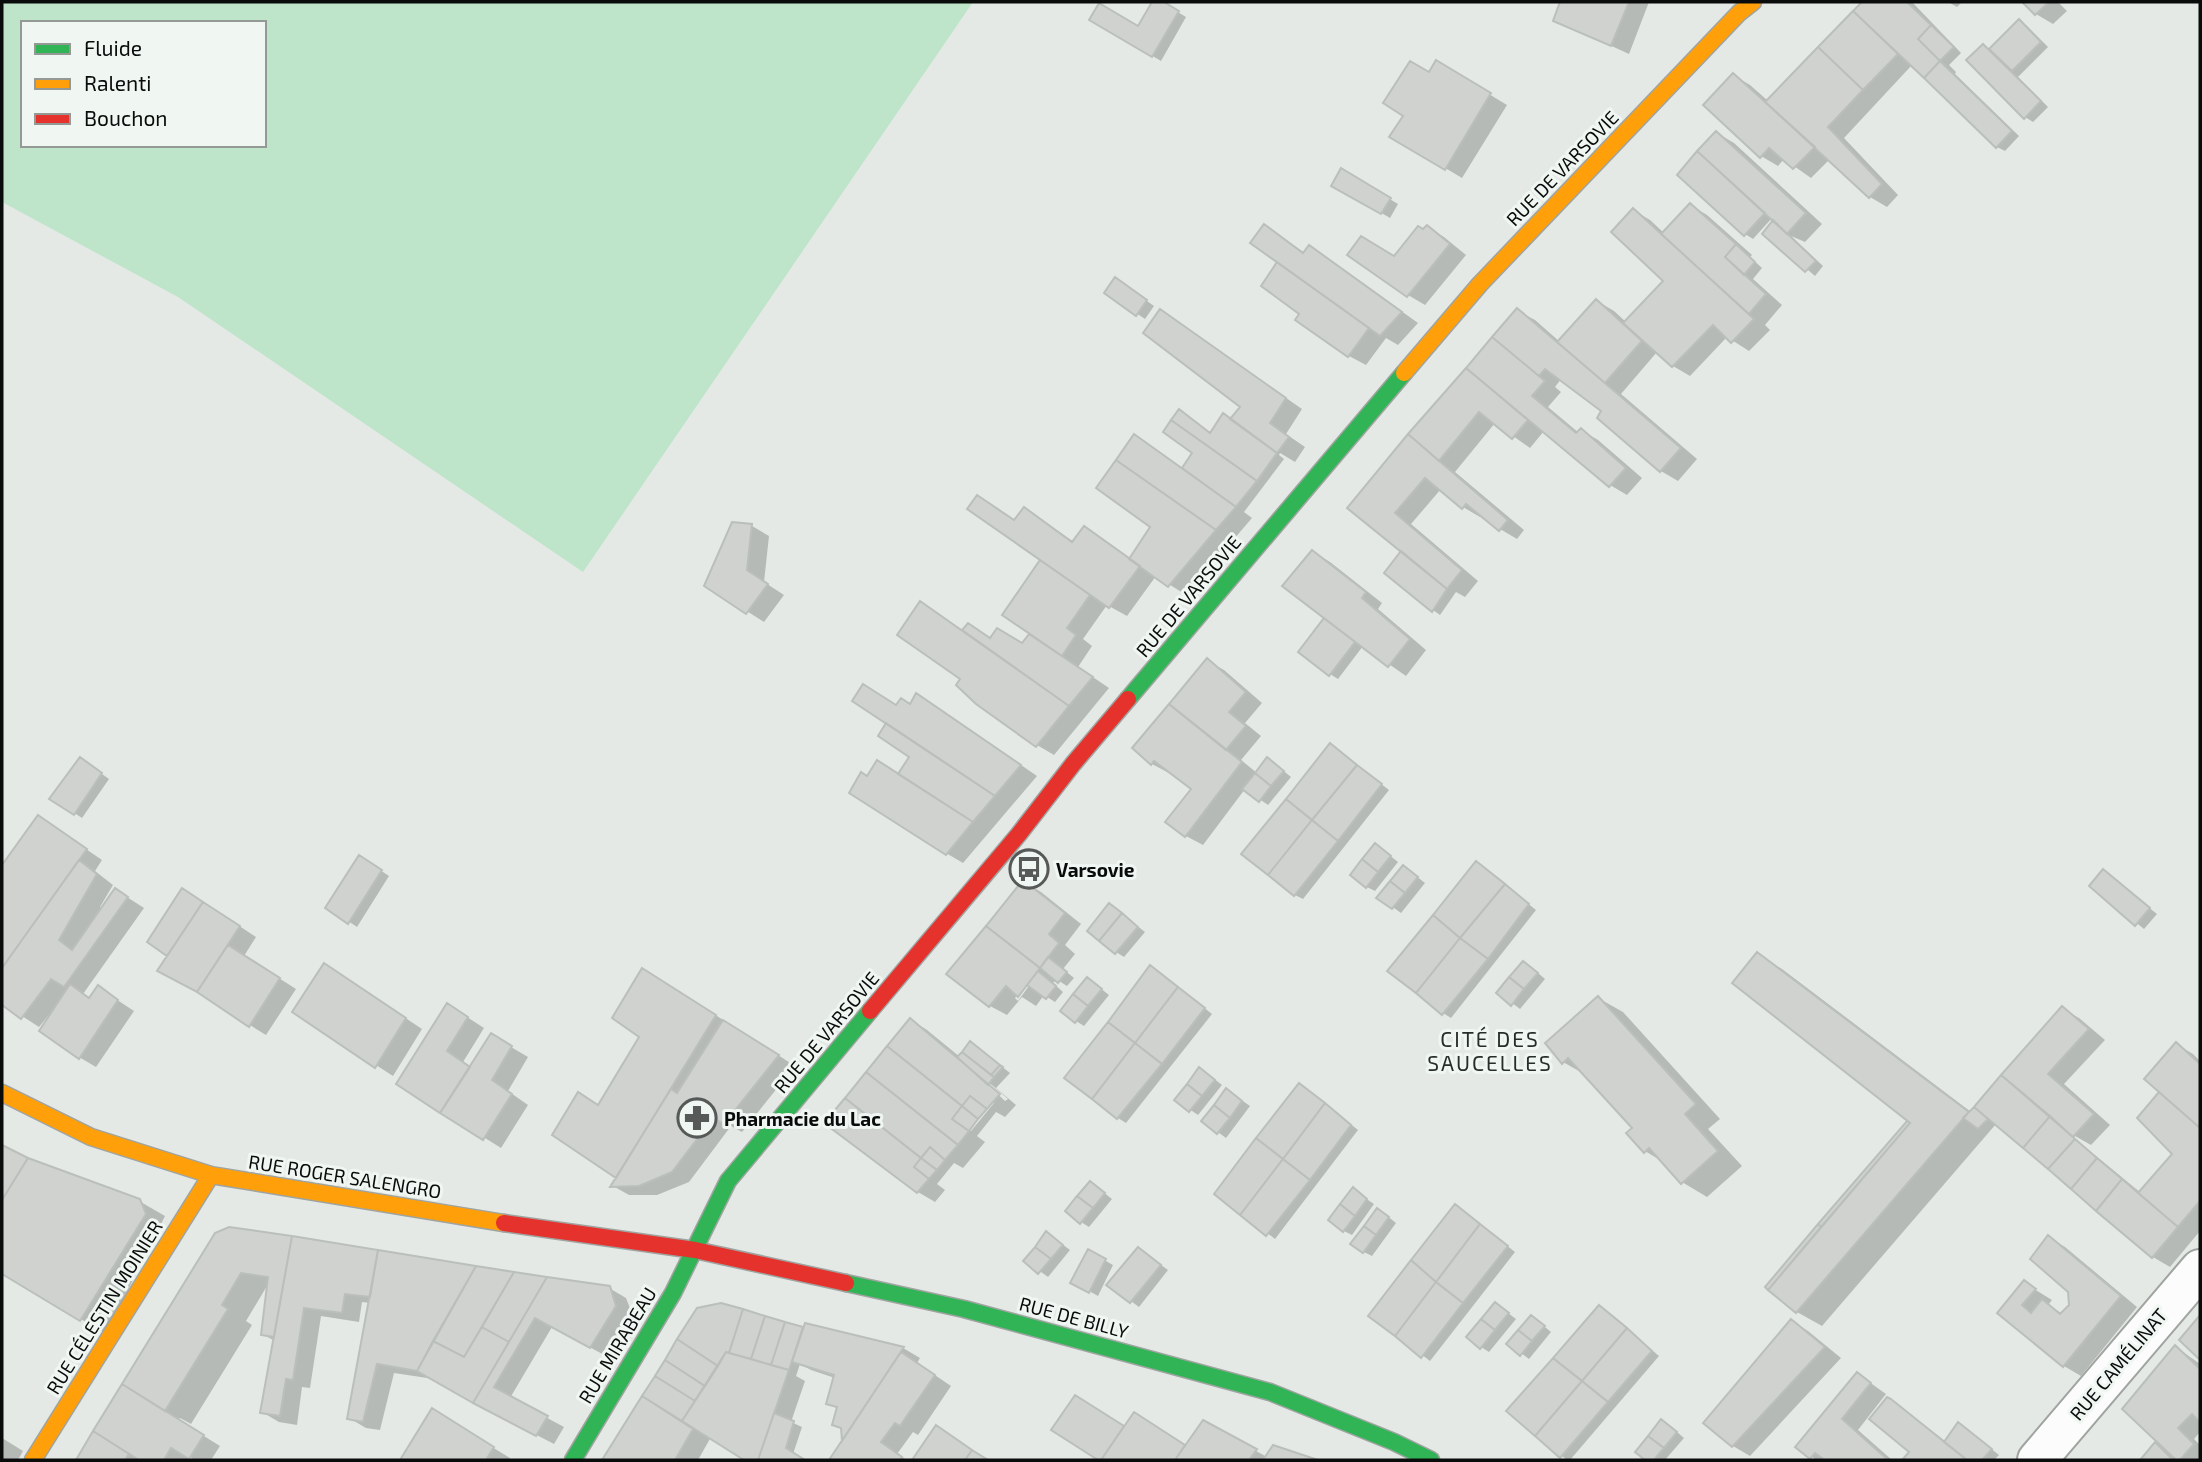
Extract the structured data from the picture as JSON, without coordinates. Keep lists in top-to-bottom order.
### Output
{
  "streets": {
    "street": [
      "RUE DE VARSOVIE",
      "RUE ROGER SALENGRO",
      "RUE CÉLESTIN MOINIER",
      "RUE DE BILLY",
      "RUE MIRABEAU",
      "RUE CAMÉLINAT"
    ]
  },
  "crossings": [
    ["RUE DE VARSOVIE", "RUE ROGER SALENGRO"],
    ["RUE DE VARSOVIE", "RUE DE BILLY"],
    ["RUE DE VARSOVIE", "RUE MIRABEAU"],
    ["RUE ROGER SALENGRO", "RUE CÉLESTIN MOINIER"],
    ["RUE ROGER SALENGRO", "RUE DE BILLY"],
    ["RUE ROGER SALENGRO", "RUE MIRABEAU"],
    ["RUE DE BILLY", "RUE MIRABEAU"]
  ],
  "districts": ["CITÉ DES SAUCELLES"],
  "places": {
    "bus stop": ["Varsovie"],
    "pharmacy": ["Pharmacie du Lac"]
  },
  "legend": ["Fluide", "Ralenti", "Bouchon"]
}
